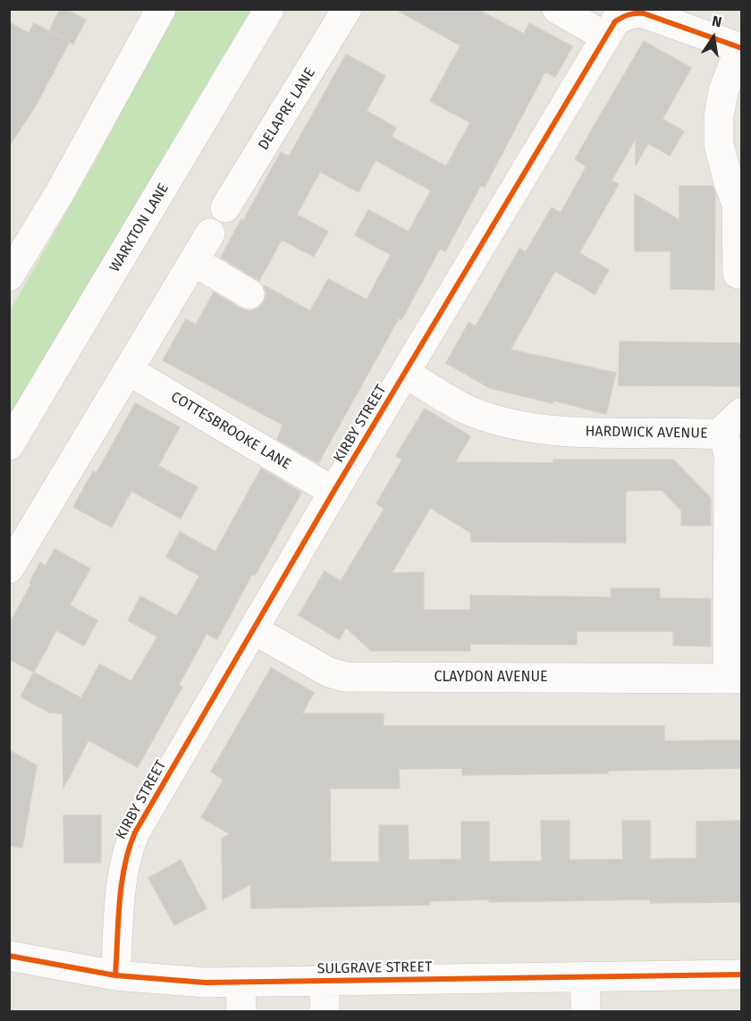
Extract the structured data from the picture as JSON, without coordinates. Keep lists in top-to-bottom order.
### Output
{
  "streets": {
    "street": [
      "DELAPRE LANE",
      "WARKTON LANE",
      "KIRBY STREET",
      "COTTESBROOKE LANE",
      "HARDWICK AVENUE",
      "CLAYDON AVENUE",
      "SULGRAVE STREET"
    ]
  },
  "crossings": [
    ["KIRBY STREET", "COTTESBROOKE LANE"],
    ["KIRBY STREET", "HARDWICK AVENUE"],
    ["KIRBY STREET", "CLAYDON AVENUE"],
    ["KIRBY STREET", "SULGRAVE STREET"],
    ["HARDWICK AVENUE", "CLAYDON AVENUE"]
  ],
  "north": "top"
}
